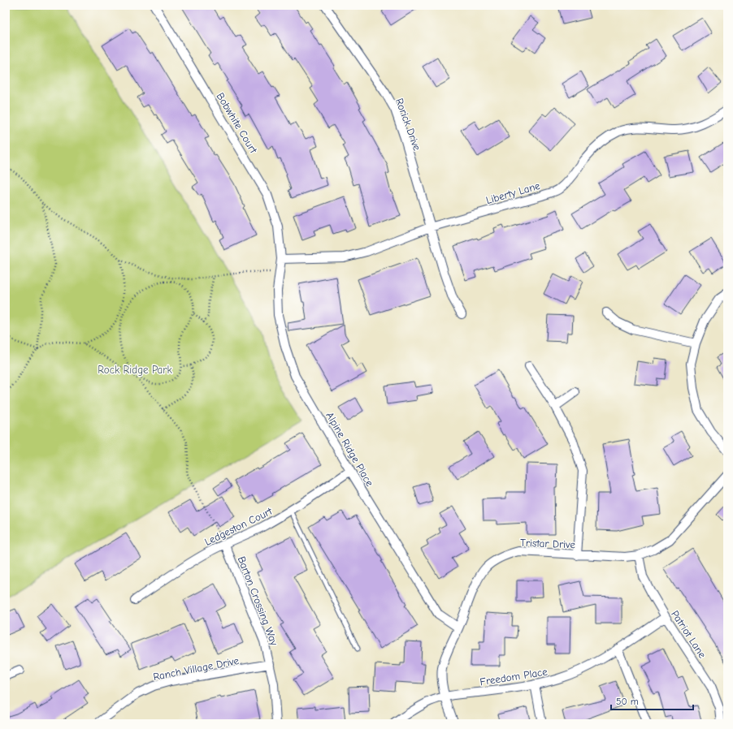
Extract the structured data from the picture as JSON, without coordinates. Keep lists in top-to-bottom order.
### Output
{
  "streets": {
    "street": [
      "Bobwhite Court",
      "Rorick Drive",
      "Liberty Lane",
      "Alpine Ridge Place",
      "Ledgeston Court",
      "Tristar Drive",
      "Barton Crossing Way",
      "Patriot Lane",
      "Ranch Village Drive",
      "Freedom Place"
    ]
  },
  "crossings": [
    ["Bobwhite Court", "Liberty Lane"],
    ["Bobwhite Court", "Alpine Ridge Place"],
    ["Rorick Drive", "Liberty Lane"],
    ["Liberty Lane", "Alpine Ridge Place"],
    ["Alpine Ridge Place", "Ledgeston Court"],
    ["Alpine Ridge Place", "Tristar Drive"],
    ["Ledgeston Court", "Barton Crossing Way"],
    ["Tristar Drive", "Patriot Lane"],
    ["Tristar Drive", "Freedom Place"],
    ["Barton Crossing Way", "Ranch Village Drive"],
    ["Patriot Lane", "Freedom Place"]
  ],
  "parks": ["Rock Ridge Park"],
  "scale_bar": "50 m"
}
